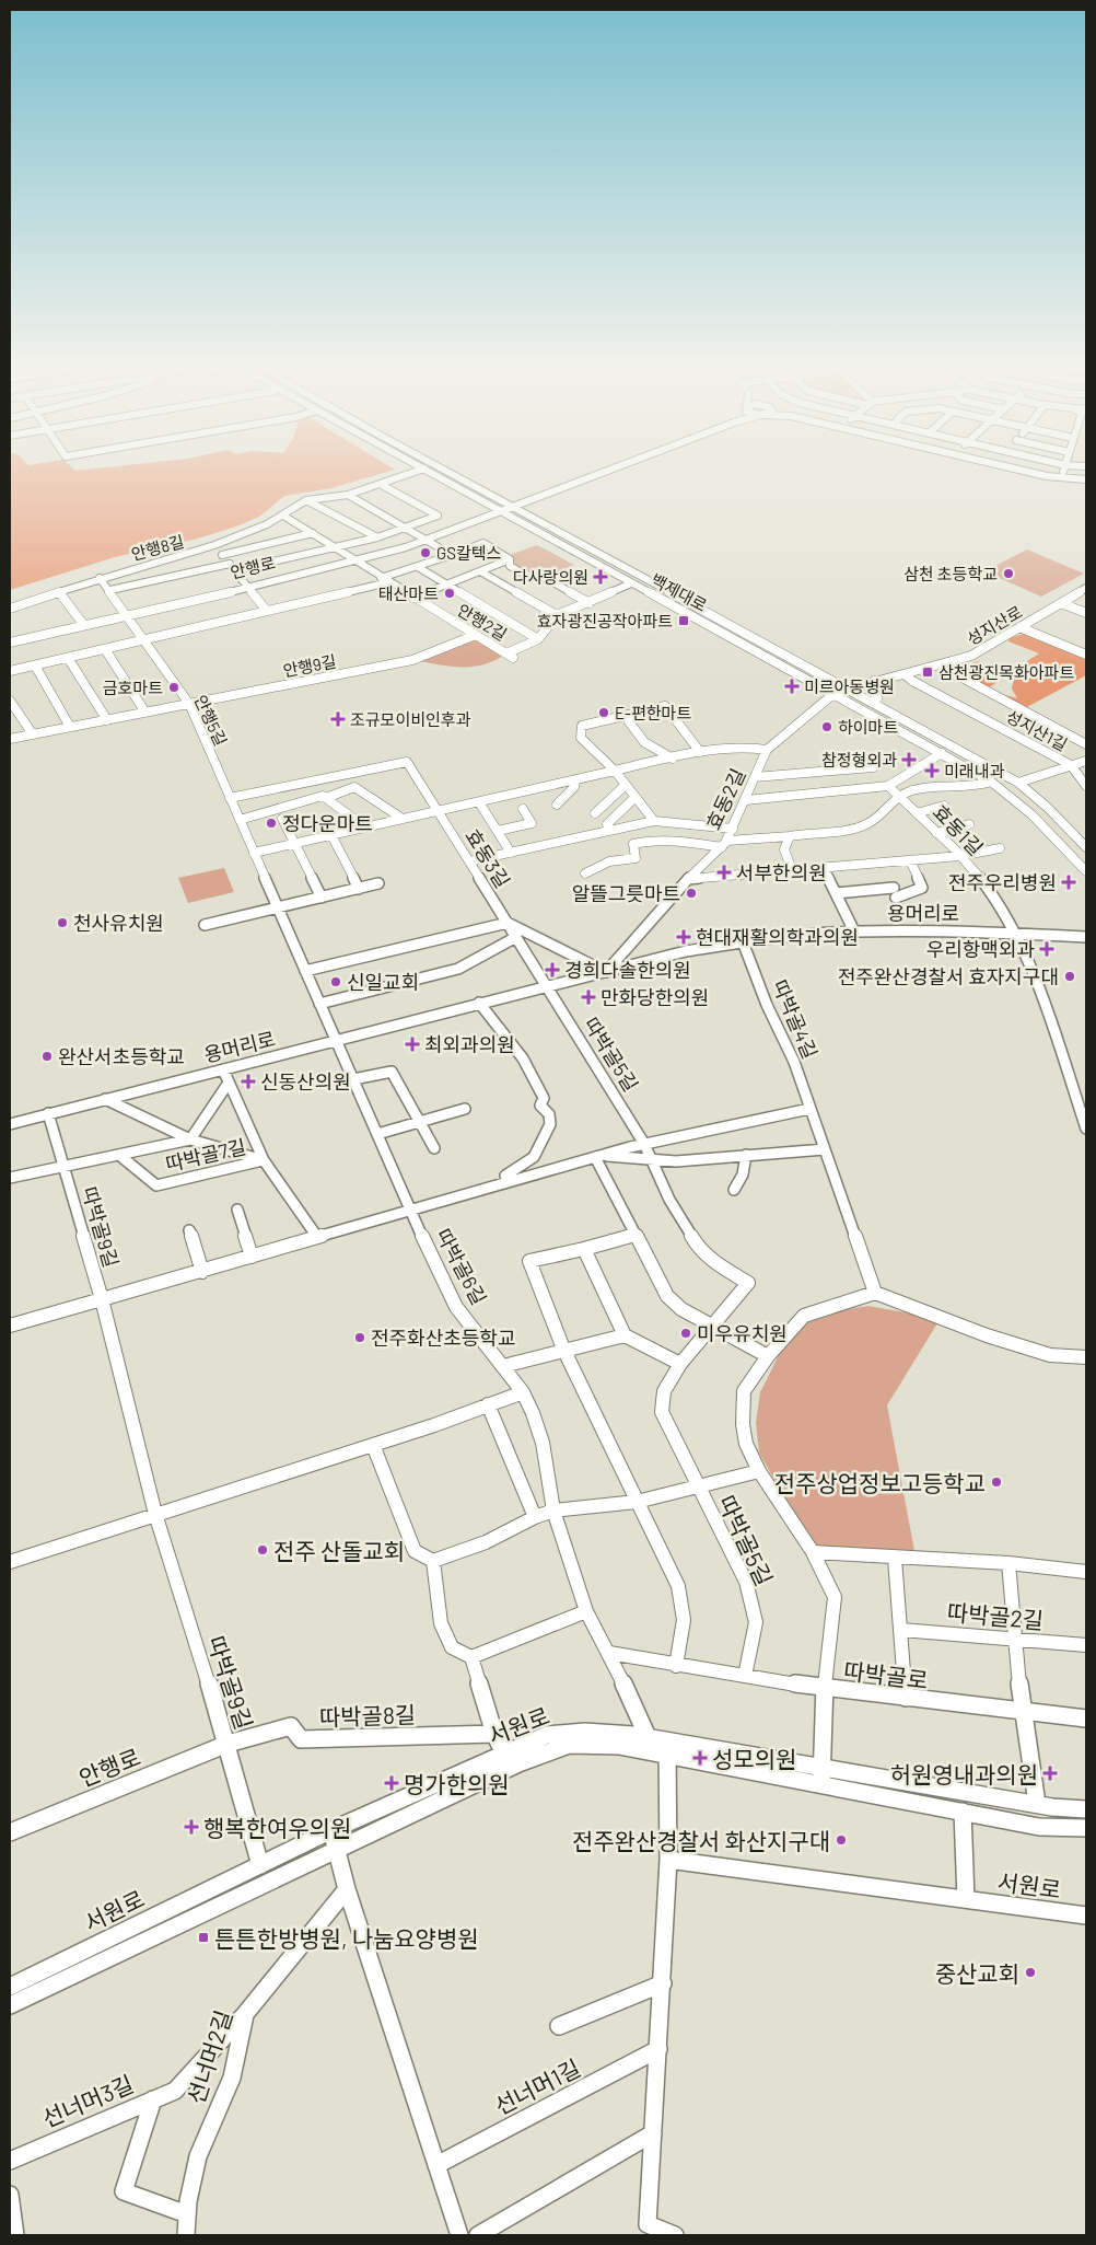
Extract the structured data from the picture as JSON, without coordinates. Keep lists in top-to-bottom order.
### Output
{
  "streets": {
    "street": [
      "안행8길",
      "안행로",
      "백제대로",
      "안행2길",
      "성지산로",
      "안행9길",
      "안행5길",
      "성지산1길",
      "효동2길",
      "효동1길",
      "효동3길",
      "용머리로",
      "따박골4길",
      "따박골5길",
      "따박골7길",
      "따박골9길",
      "따박골6길",
      "따박골2길",
      "따박골로",
      "따박골8길",
      "서원로",
      "선너머2길",
      "선너머1길",
      "선너머3길"
    ]
  },
  "crossings": [
    ["안행8길", "백제대로"],
    ["안행8길", "안행2길"],
    ["안행8길", "안행5길"],
    ["안행로", "백제대로"],
    ["안행로", "안행2길"],
    ["안행로", "안행5길"],
    ["안행로", "따박골9길"],
    ["안행로", "따박골8길"],
    ["백제대로", "성지산로"],
    ["백제대로", "성지산1길"],
    ["백제대로", "효동2길"],
    ["안행2길", "안행9길"],
    ["성지산로", "성지산1길"],
    ["성지산로", "효동2길"],
    ["안행9길", "안행5길"],
    ["안행5길", "효동3길"],
    ["안행5길", "용머리로"],
    ["안행5길", "따박골6길"],
    ["효동2길", "용머리로"],
    ["효동1길", "용머리로"],
    ["효동3길", "용머리로"],
    ["효동3길", "따박골5길"],
    ["용머리로", "따박골4길"],
    ["용머리로", "따박골5길"],
    ["용머리로", "따박골7길"],
    ["용머리로", "따박골9길"],
    ["용머리로", "따박골6길"],
    ["따박골5길", "따박골로"],
    ["따박골7길", "따박골9길"],
    ["따박골7길", "따박골6길"],
    ["따박골9길", "따박골8길"],
    ["따박골9길", "서원로"],
    ["따박골6길", "서원로"],
    ["선너머2길", "선너머3길"]
  ],
  "places": {
    "other": [
      "GS칼텍스",
      "삼천 초등학교",
      "태산마트",
      "금호마트",
      "E-편한마트",
      "하이마트",
      "정다운마트",
      "알뜰그릇마트",
      "천사유치원",
      "전주완산경찰서 효자지구대",
      "신일교회",
      "완산서초등학교",
      "미우유치원",
      "전주화산초등학교",
      "전주상업정보고등학교",
      "전주 산돌교회",
      "전주완산경찰서 화산지구대",
      "중산교회"
    ],
    "health": [
      "다사랑의원",
      "미르아동병원",
      "조규모이비인후과",
      "참정형외과",
      "미래내과",
      "서부한의원",
      "전주우리병원",
      "현대재활의학과의원",
      "우리항맥외과",
      "경희다솔한의원",
      "만화당한의원",
      "최외과의원",
      "신동산의원",
      "성모의원",
      "허원영내과의원",
      "명가한의원",
      "행복한여우의원"
    ],
    "transit": ["효자광진공작아파트", "삼천광진목화아파트", "튼튼한방병원, 나눔요양병원"]
  }
}
